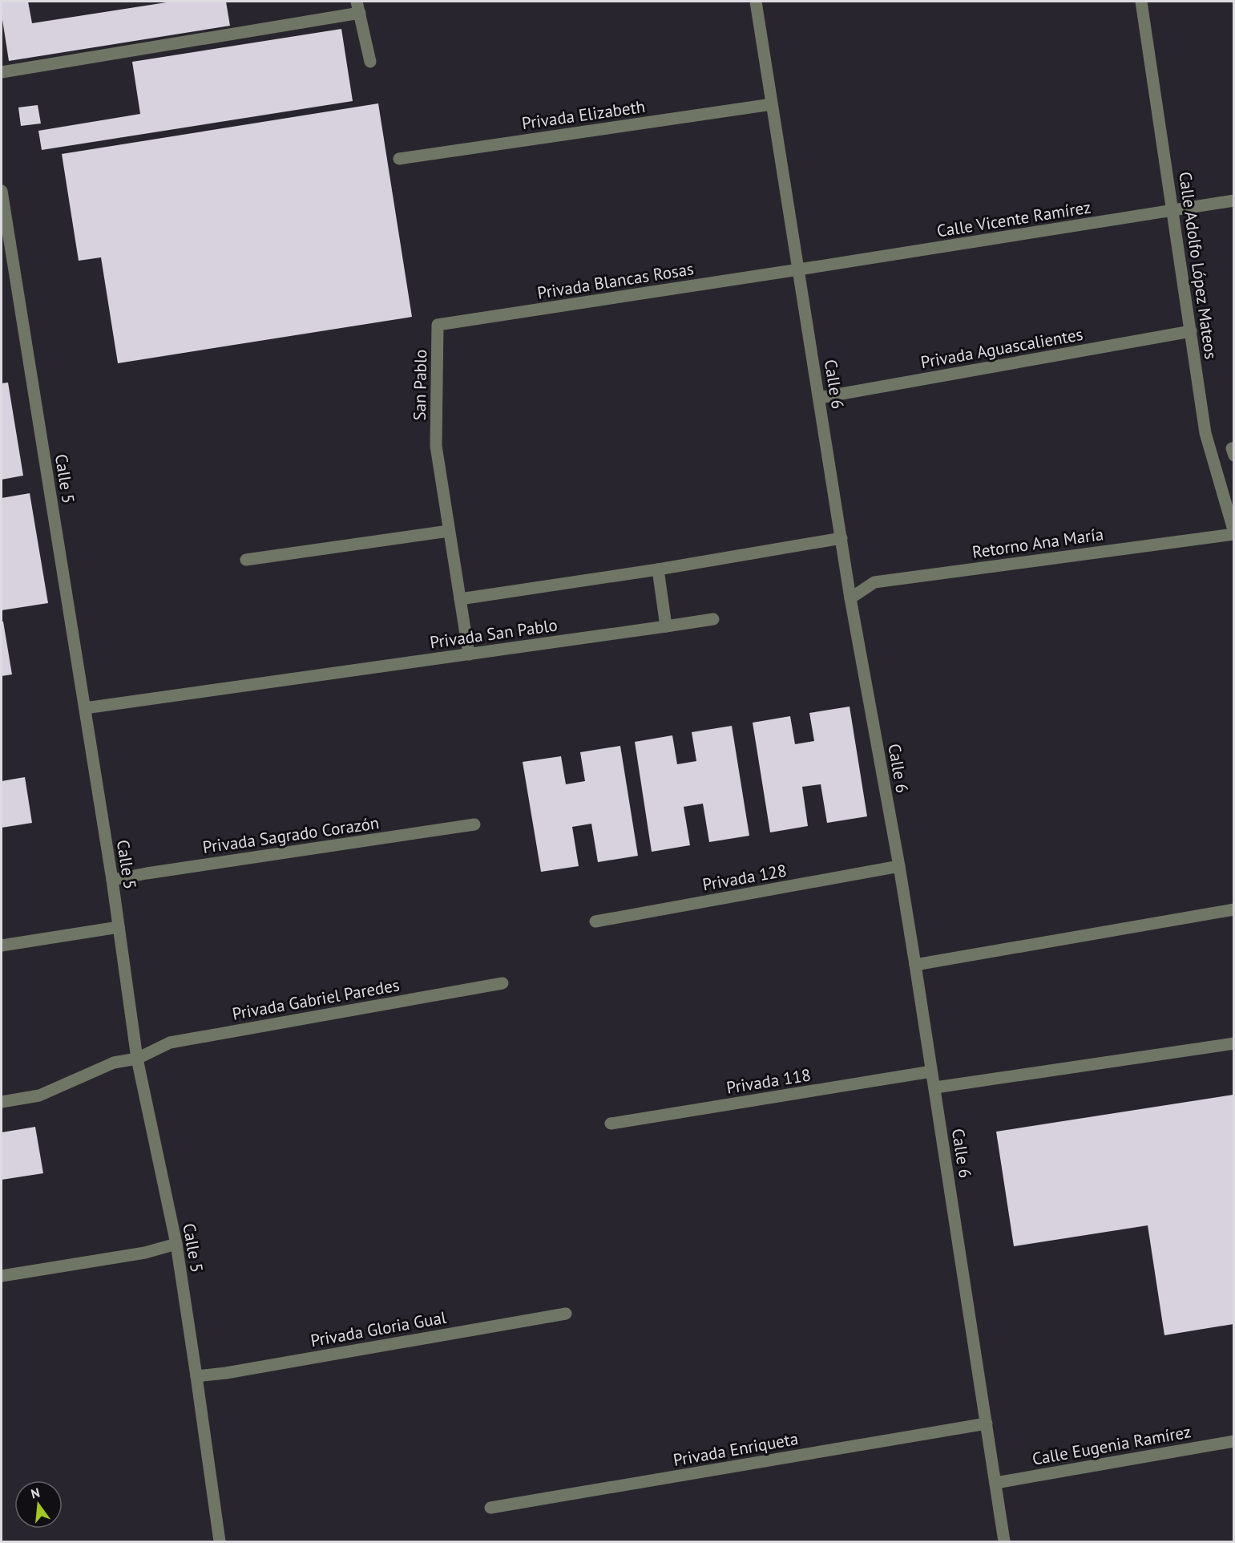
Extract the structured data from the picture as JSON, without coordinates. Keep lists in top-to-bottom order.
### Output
{
  "streets": {
    "street": [
      "Privada Elizabeth",
      "Calle Vicente Ramírez",
      "Calle Adolfo López Mateos",
      "Privada Blancas Rosas",
      "Privada Aguascalientes",
      "Calle 6",
      "San Pablo",
      "Calle 5",
      "Retorno Ana María",
      "Privada San Pablo",
      "Privada Sagrado Corazón",
      "Privada 128",
      "Privada Gabriel Paredes",
      "Privada 118",
      "Privada Gloria Gual",
      "Calle Eugenia Ramírez",
      "Privada Enriqueta"
    ]
  },
  "crossings": [
    ["Privada Elizabeth", "Calle 6"],
    ["Calle Vicente Ramírez", "Calle Adolfo López Mateos"],
    ["Calle Vicente Ramírez", "Privada Blancas Rosas"],
    ["Calle Vicente Ramírez", "Calle 6"],
    ["Calle Adolfo López Mateos", "Privada Aguascalientes"],
    ["Calle Adolfo López Mateos", "Retorno Ana María"],
    ["Privada Blancas Rosas", "Calle 6"],
    ["Privada Blancas Rosas", "San Pablo"],
    ["Privada Aguascalientes", "Calle 6"],
    ["Calle 6", "Retorno Ana María"],
    ["Calle 6", "Privada 128"],
    ["Calle 6", "Privada 118"],
    ["Calle 6", "Calle Eugenia Ramírez"],
    ["Calle 6", "Privada Enriqueta"],
    ["Calle 5", "Privada San Pablo"],
    ["Calle 5", "Privada Sagrado Corazón"],
    ["Calle 5", "Privada Gabriel Paredes"],
    ["Calle 5", "Privada Gloria Gual"]
  ],
  "north": "top"
}
